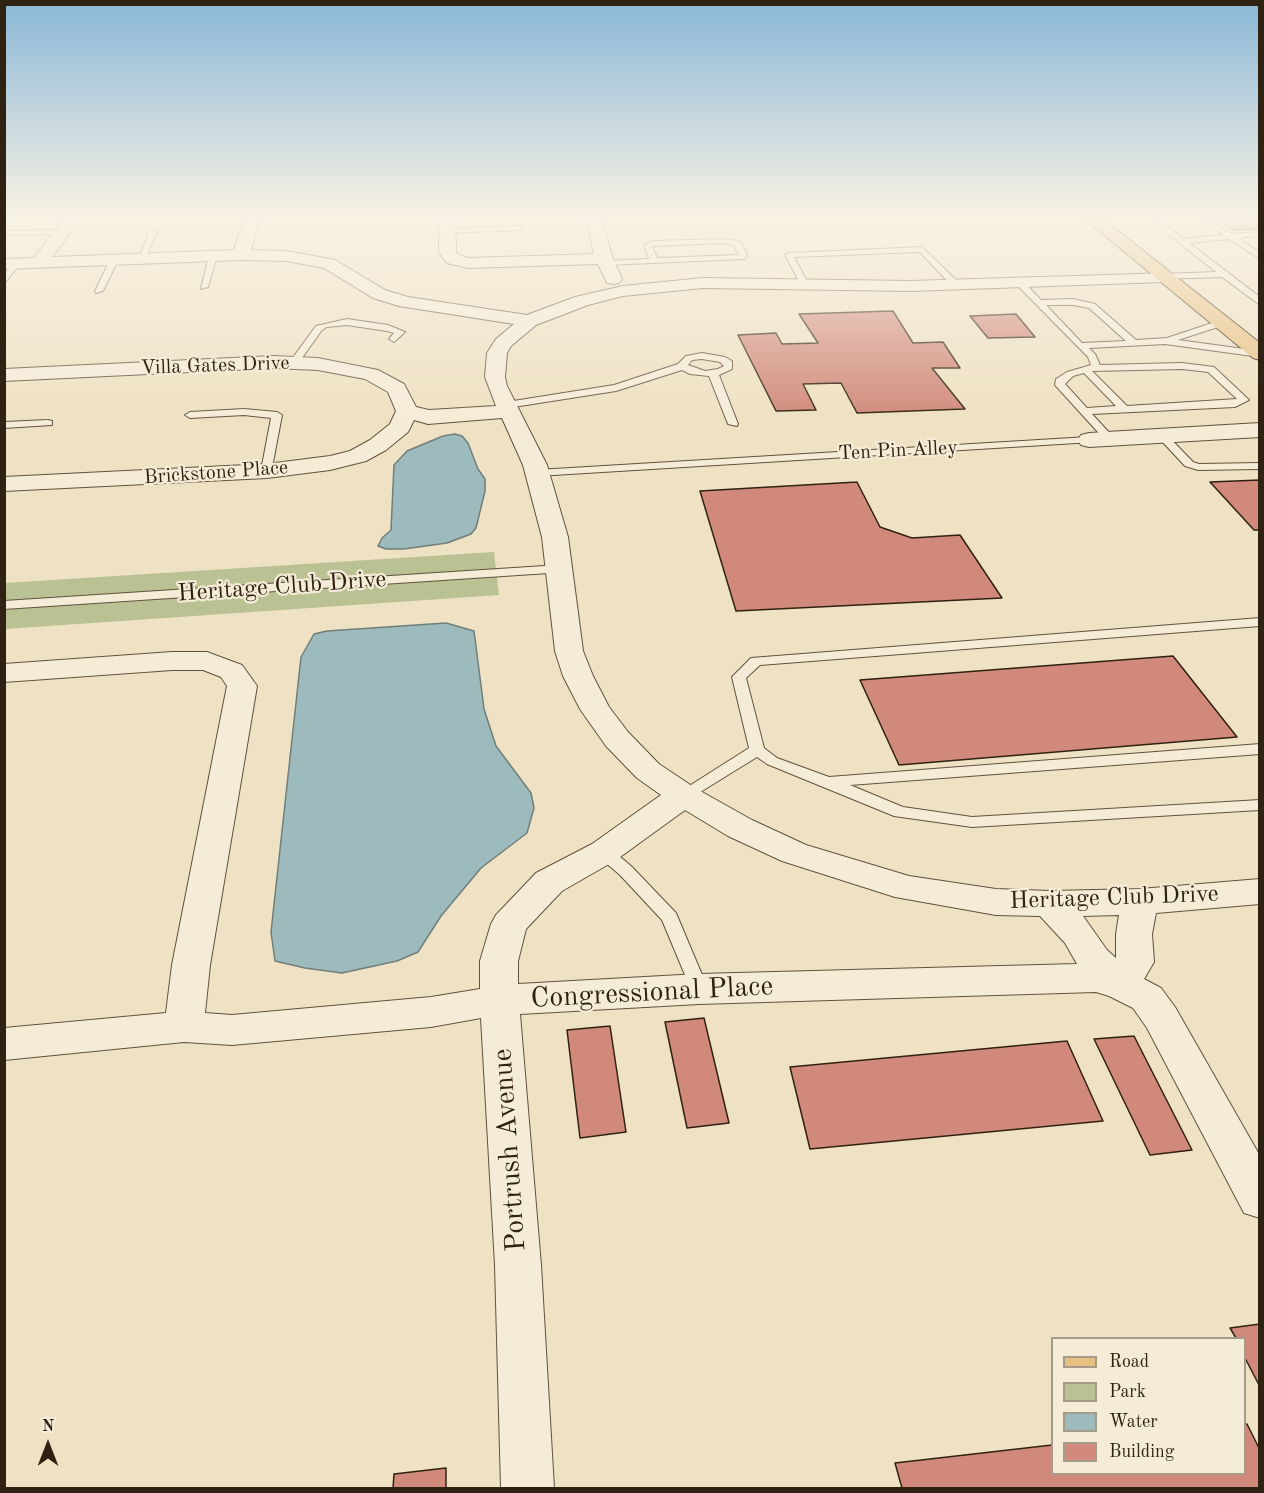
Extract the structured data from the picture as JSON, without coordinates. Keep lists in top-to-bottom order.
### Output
{
  "streets": {
    "street": [
      "Villa Gates Drive",
      "Ten Pin Alley",
      "Brickstone Place",
      "Heritage Club Drive",
      "Congressional Place",
      "Portrush Avenue"
    ]
  },
  "crossings": [
    ["Villa Gates Drive", "Brickstone Place"],
    ["Ten Pin Alley", "Heritage Club Drive"],
    ["Heritage Club Drive", "Portrush Avenue"],
    ["Congressional Place", "Portrush Avenue"]
  ],
  "legend": [
    "Road",
    "Park",
    "Water",
    "Building"
  ],
  "north": "top"
}
